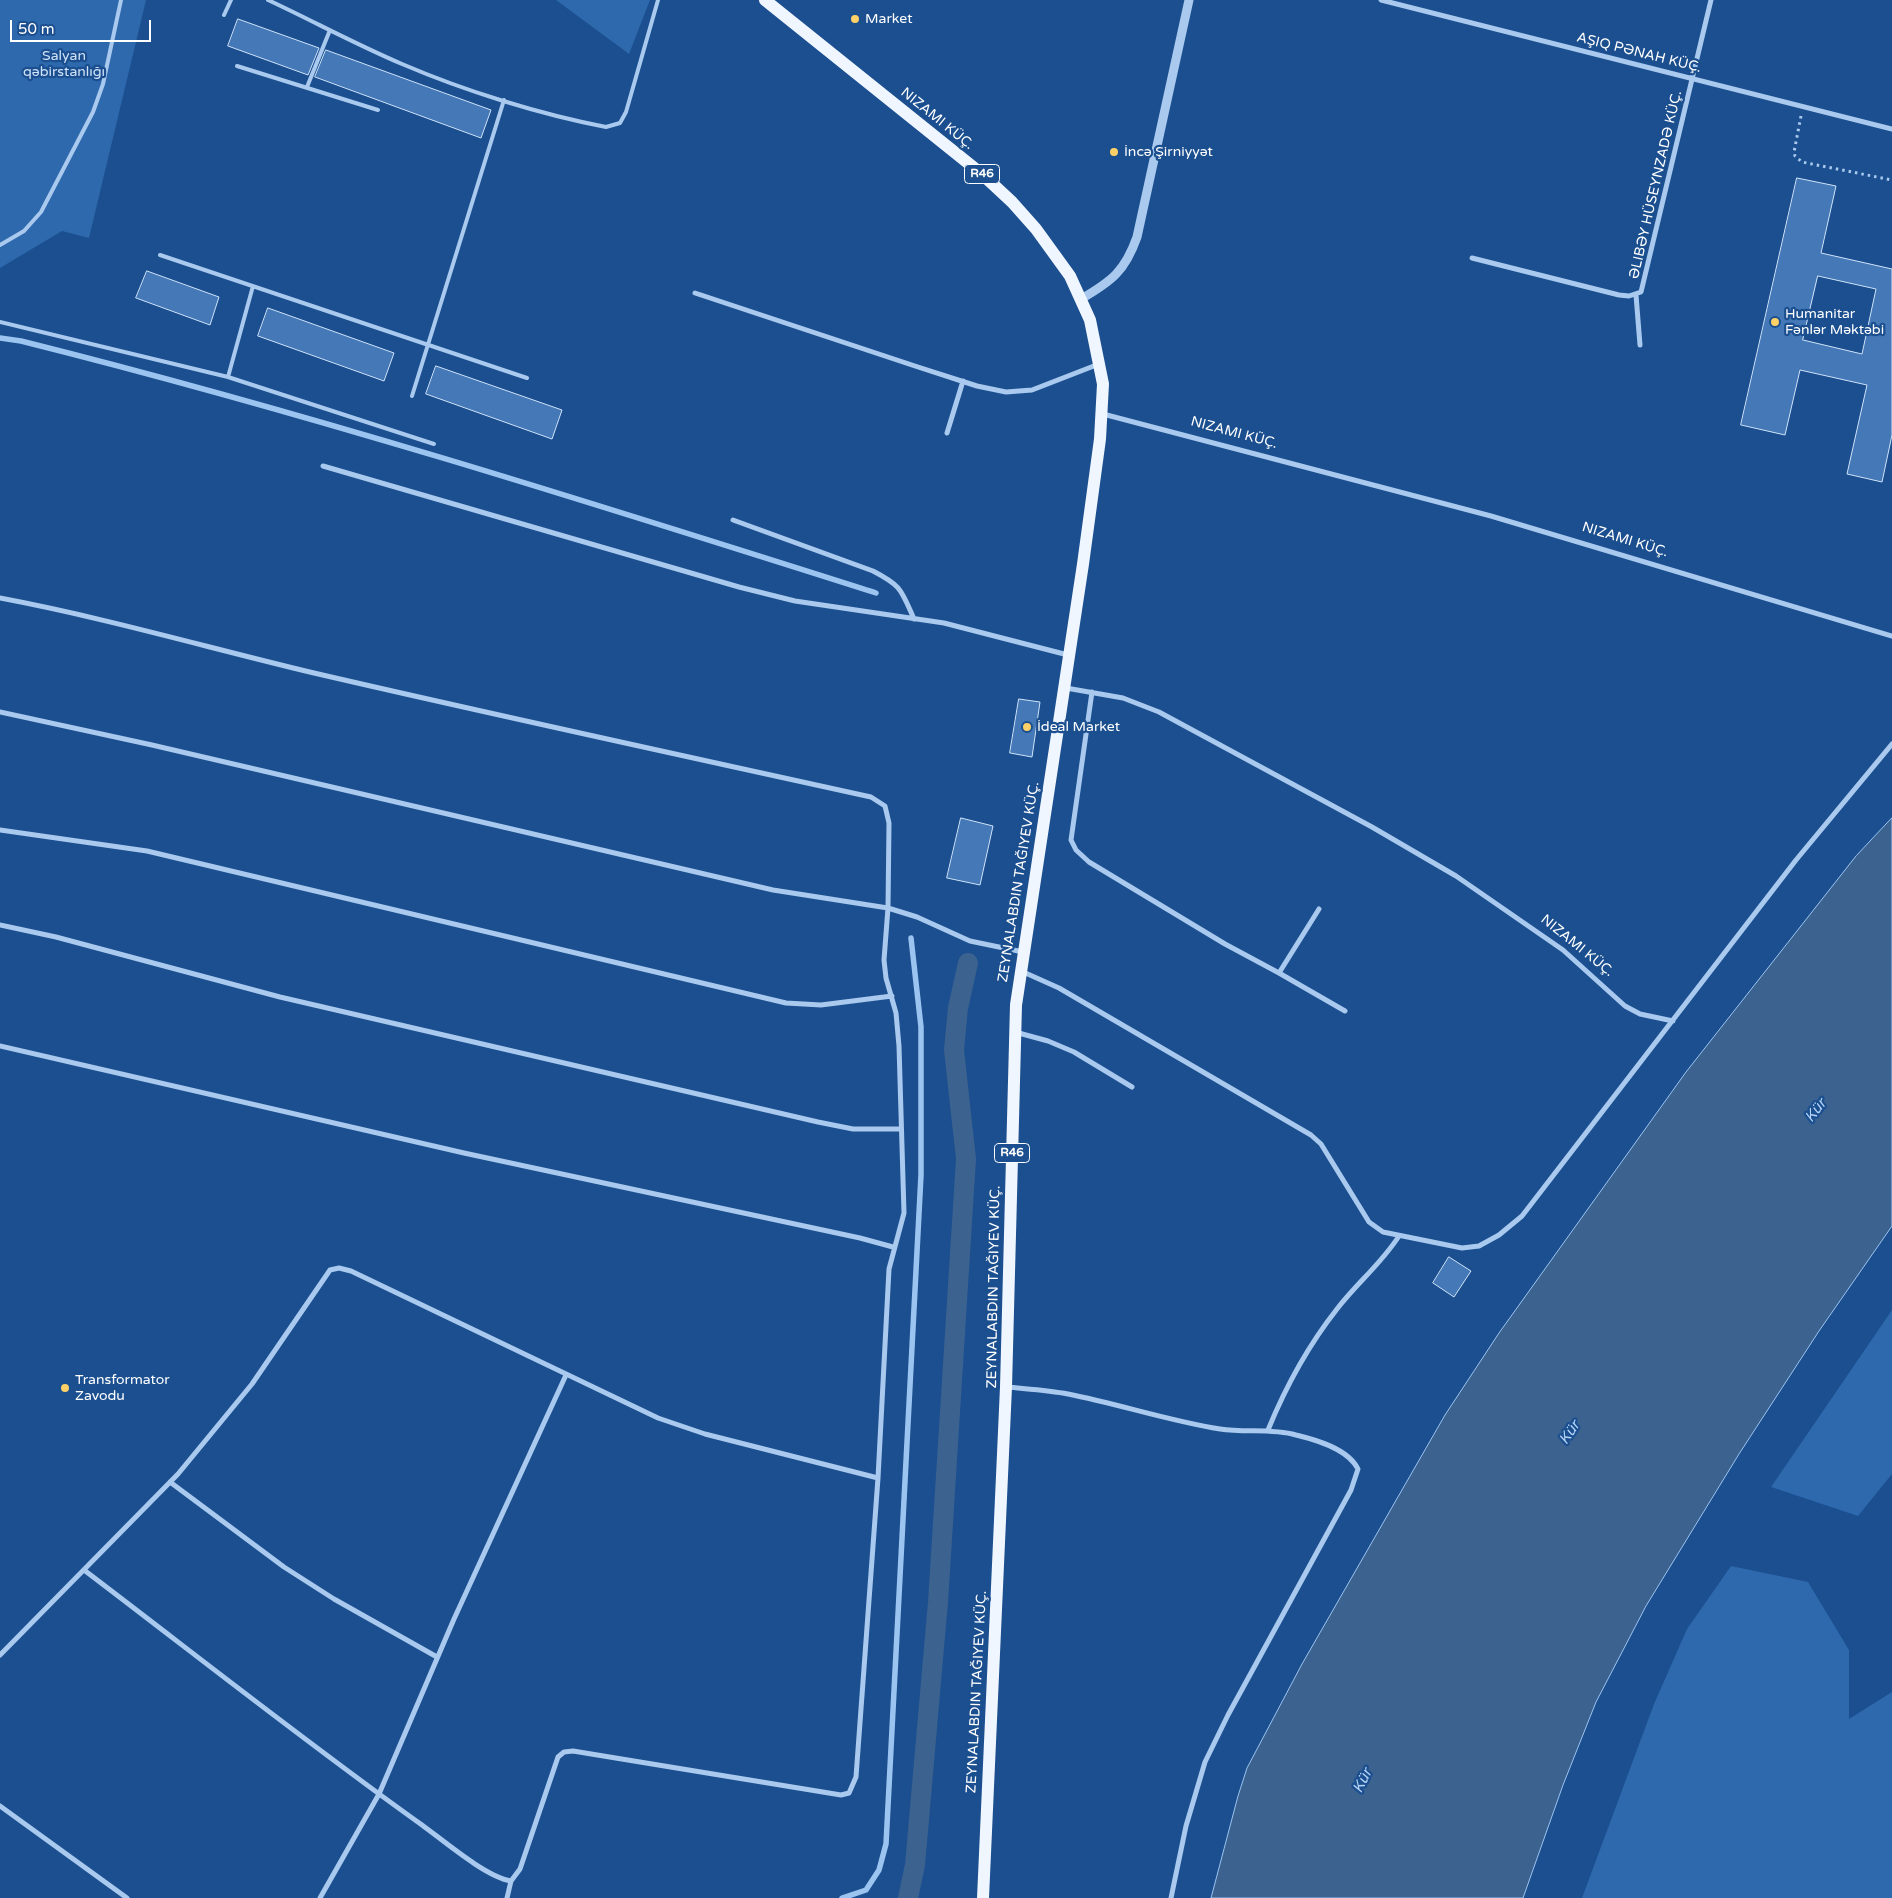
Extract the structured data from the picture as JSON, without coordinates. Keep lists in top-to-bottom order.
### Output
{
  "streets": {
    "main road": ["NIZAMI KÜÇ.", "R46"],
    "street": ["ƏLIBƏY HÜSEYNZADƏ KÜÇ."]
  },
  "crossings": [
    ["NIZAMI KÜÇ.", "R46"]
  ],
  "water": ["Kür"],
  "parks": ["Salyan qəbirstanlığı"],
  "places": [
    "Market",
    "İncə Şirniyyət",
    "Humanitar Fənlər Məktəbi",
    "İdeal Market",
    "Transformator Zavodu"
  ],
  "scale_bar": "50 m"
}
